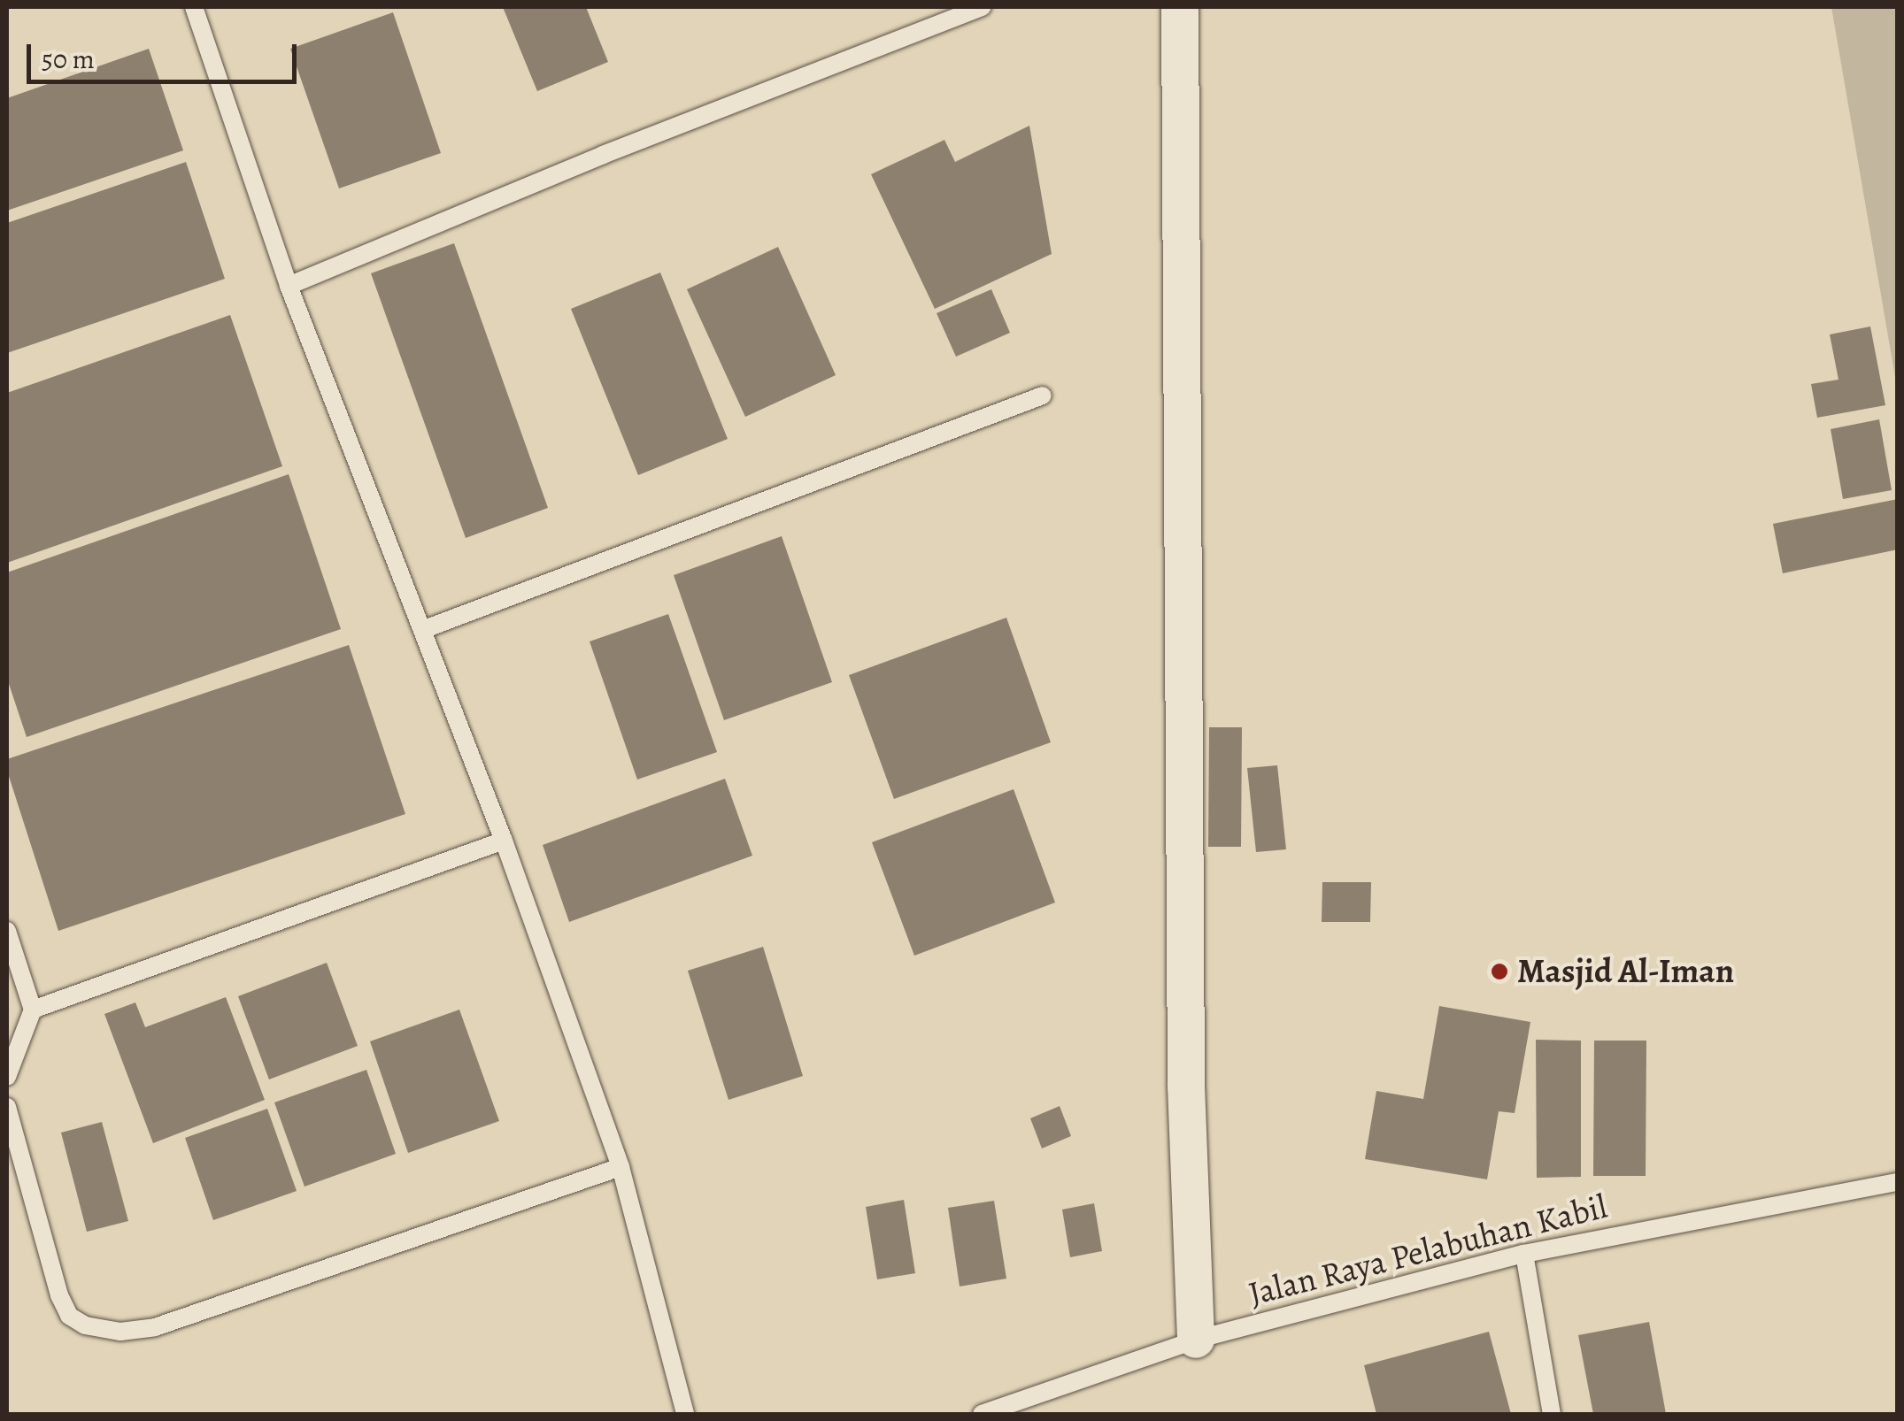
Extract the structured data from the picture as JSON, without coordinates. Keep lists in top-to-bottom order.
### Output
{
  "streets": {
    "lane": ["Jalan Raya Pelabuhan Kabil"]
  },
  "places": ["Masjid Al-Iman"],
  "scale_bar": "50 m"
}
